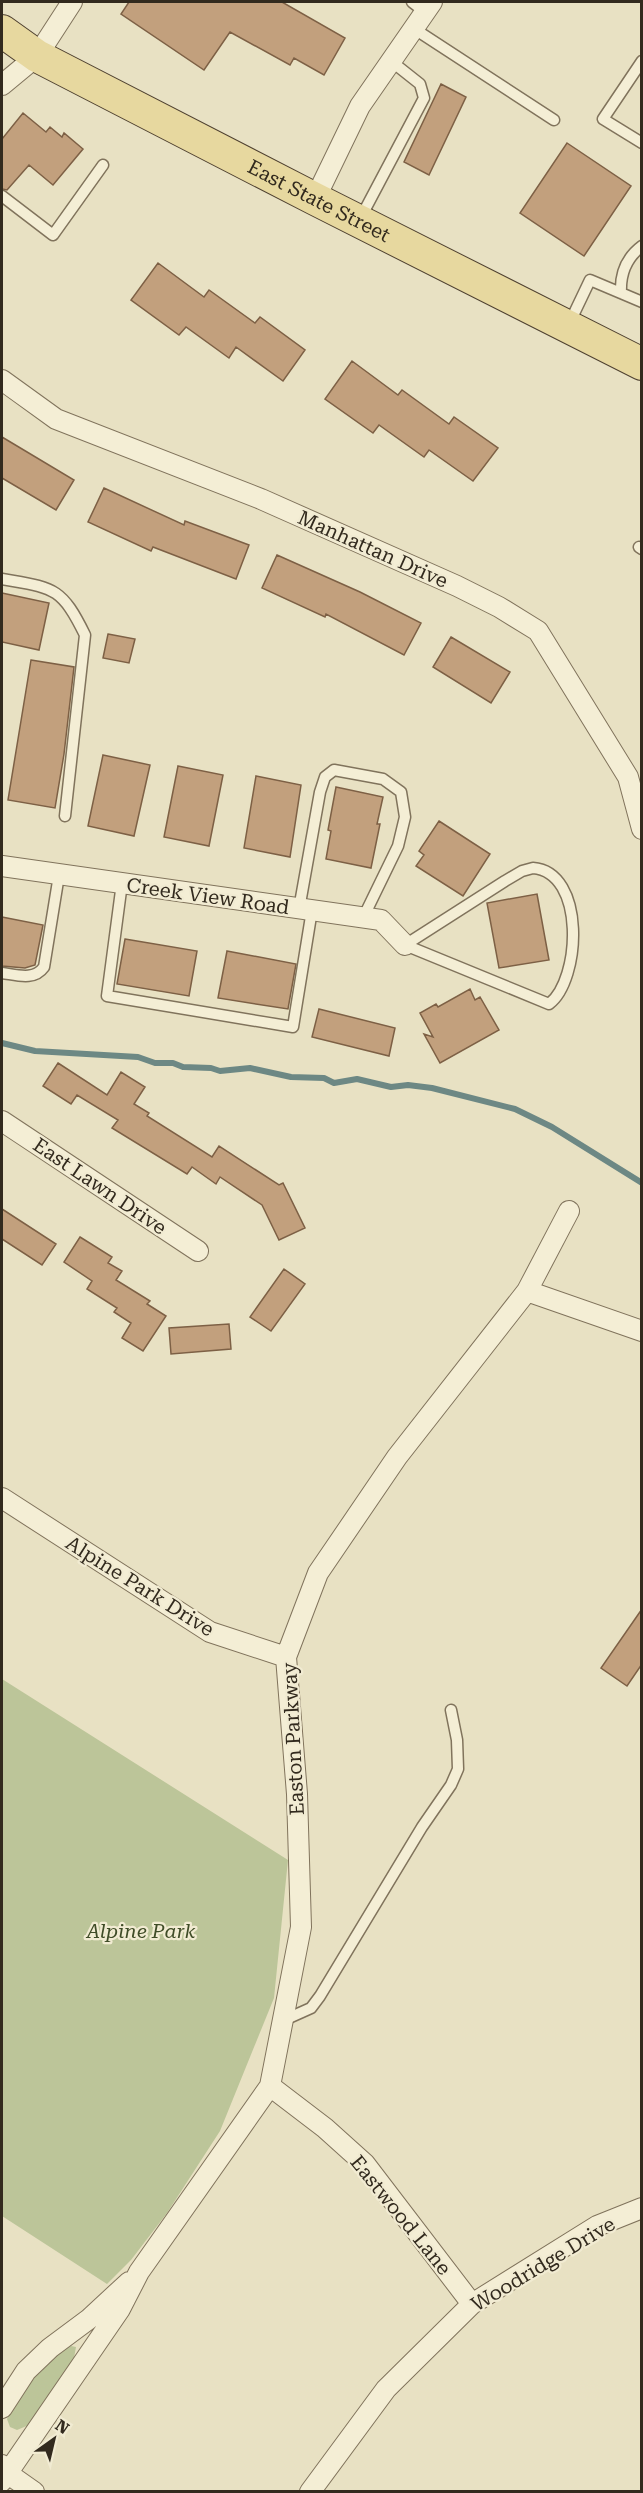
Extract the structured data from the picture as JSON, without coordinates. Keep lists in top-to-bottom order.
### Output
{
  "streets": {
    "main road": ["East State Street"],
    "street": [
      "Manhattan Drive",
      "Creek View Road",
      "East Lawn Drive",
      "Alpine Park Drive",
      "Easton Parkway",
      "Eastwood Lane",
      "Woodridge Drive"
    ]
  },
  "crossings": [
    ["Alpine Park Drive", "Easton Parkway"],
    ["Easton Parkway", "Eastwood Lane"],
    ["Eastwood Lane", "Woodridge Drive"]
  ],
  "parks": ["Alpine Park"],
  "north": "top right"
}
